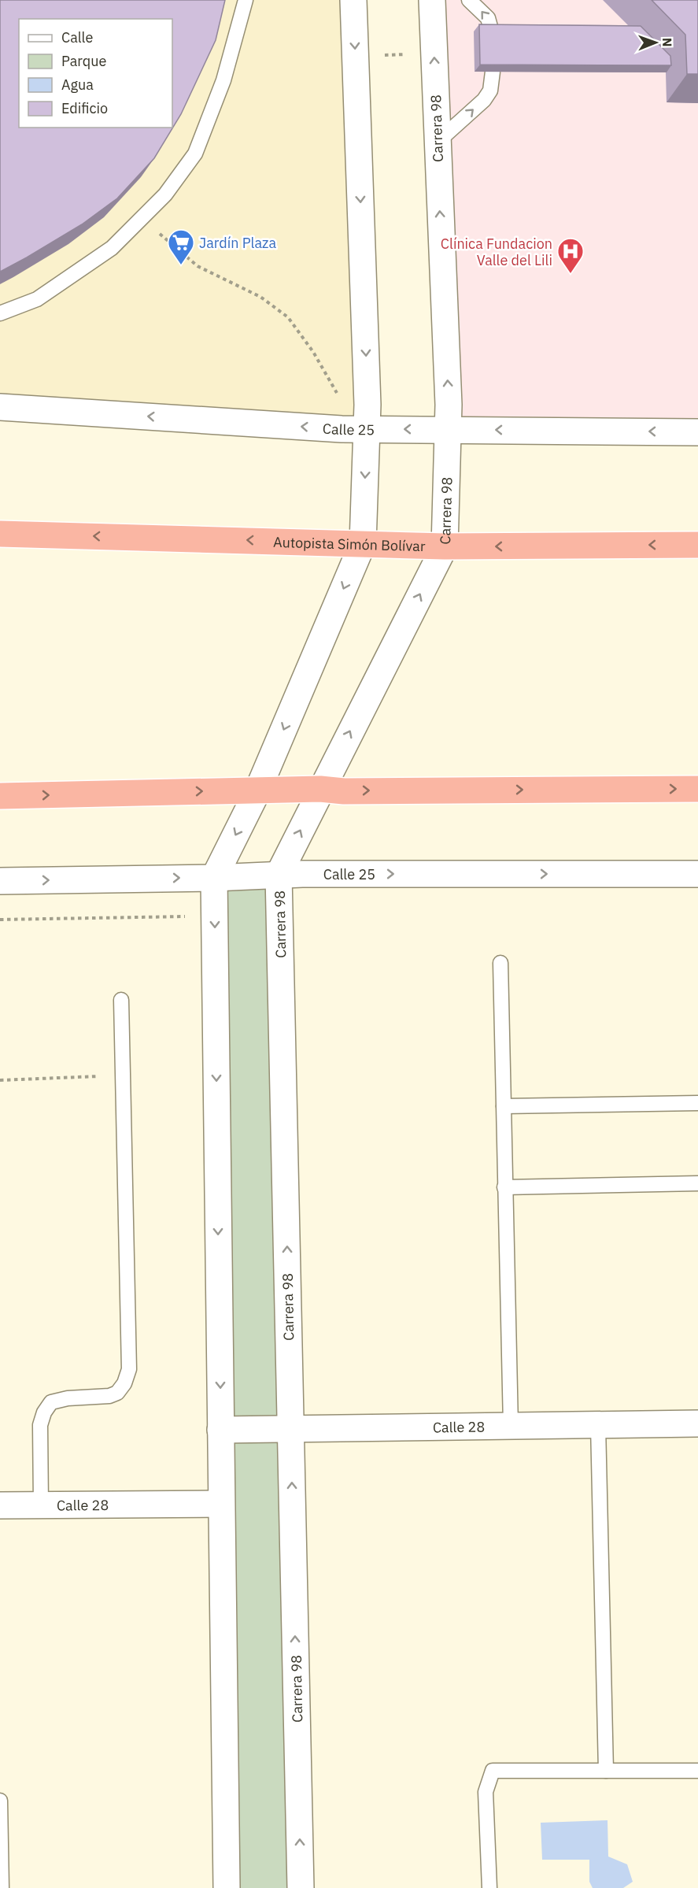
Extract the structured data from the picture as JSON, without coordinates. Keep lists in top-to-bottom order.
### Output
{
  "streets": {
    "highway": ["Autopista Simón Bolívar"],
    "street": ["Carrera 98", "Calle 25", "Calle 28"]
  },
  "crossings": [
    ["Carrera 98", "Calle 25"],
    ["Carrera 98", "Autopista Simón Bolívar"],
    ["Carrera 98", "Calle 28"]
  ],
  "one_way": ["Autopista Simón Bolívar"],
  "places": {
    "supermarket": ["Jardín Plaza"],
    "hospital": ["Clínica Fundacion Valle del Lili"]
  },
  "legend": [
    "Calle",
    "Parque",
    "Agua",
    "Edificio"
  ],
  "north": "right"
}
